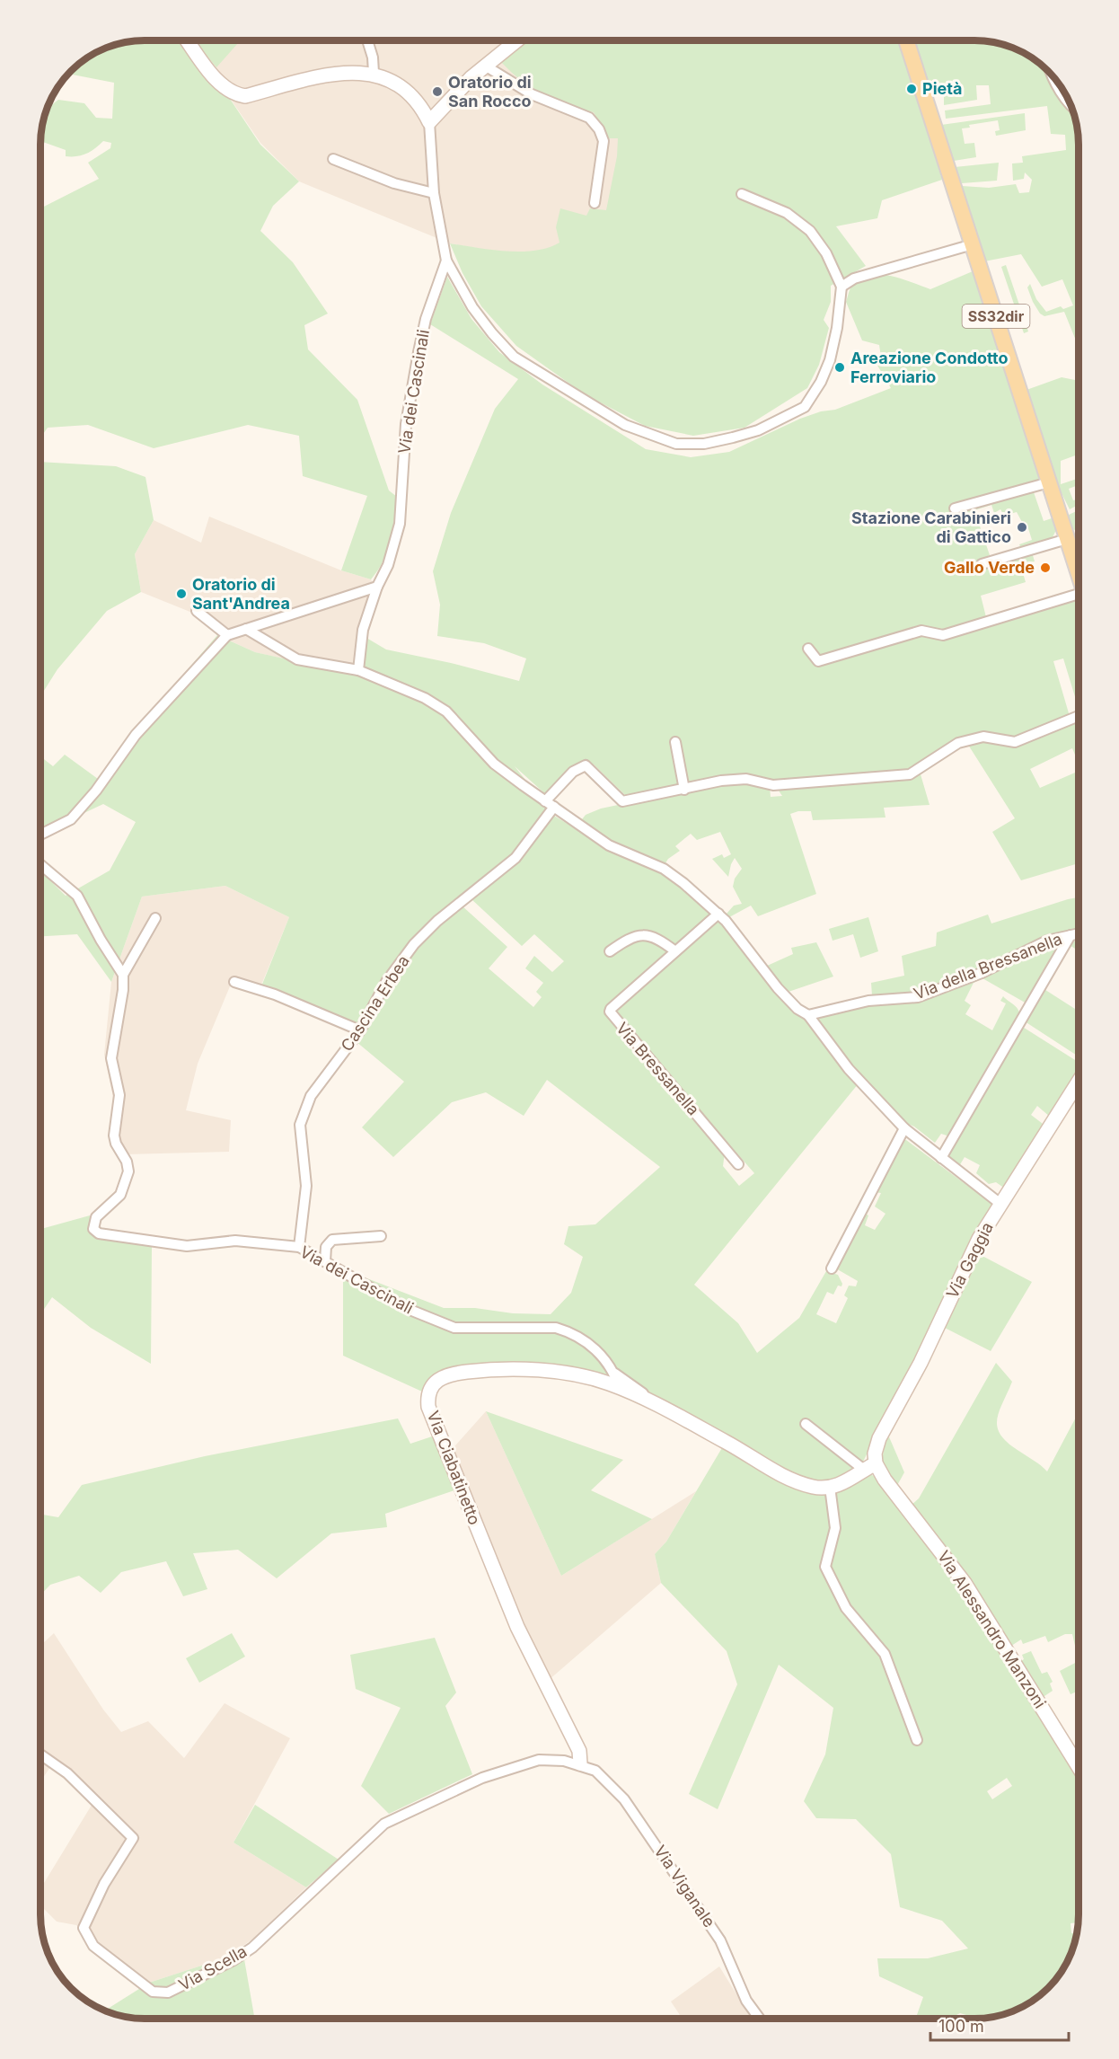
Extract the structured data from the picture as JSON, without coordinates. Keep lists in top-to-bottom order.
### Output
{
  "streets": {
    "main road": ["SS32dir"],
    "street": [
      "Via dei Cascinali",
      "Via della Bressanella",
      "Cascina Erbea",
      "Via Bressanella",
      "Via Gaggia",
      "Via Ciabatinetto",
      "Via Alessandro Manzoni",
      "Via Viganale",
      "Via Scella"
    ]
  },
  "crossings": [
    ["Via dei Cascinali", "Cascina Erbea"],
    ["Via dei Cascinali", "Via Ciabatinetto"],
    ["Via Gaggia", "Via Alessandro Manzoni"],
    ["Via Ciabatinetto", "Via Viganale"],
    ["Via Ciabatinetto", "Via Scella"],
    ["Via Viganale", "Via Scella"]
  ],
  "places": [
    "Pietà",
    "Oratorio di San Rocco",
    "Areazione Condotto Ferroviario",
    "Stazione Carabinieri di Gattico",
    "Gallo Verde",
    "Oratorio di Sant'Andrea"
  ],
  "scale_bar": "100 m"
}
